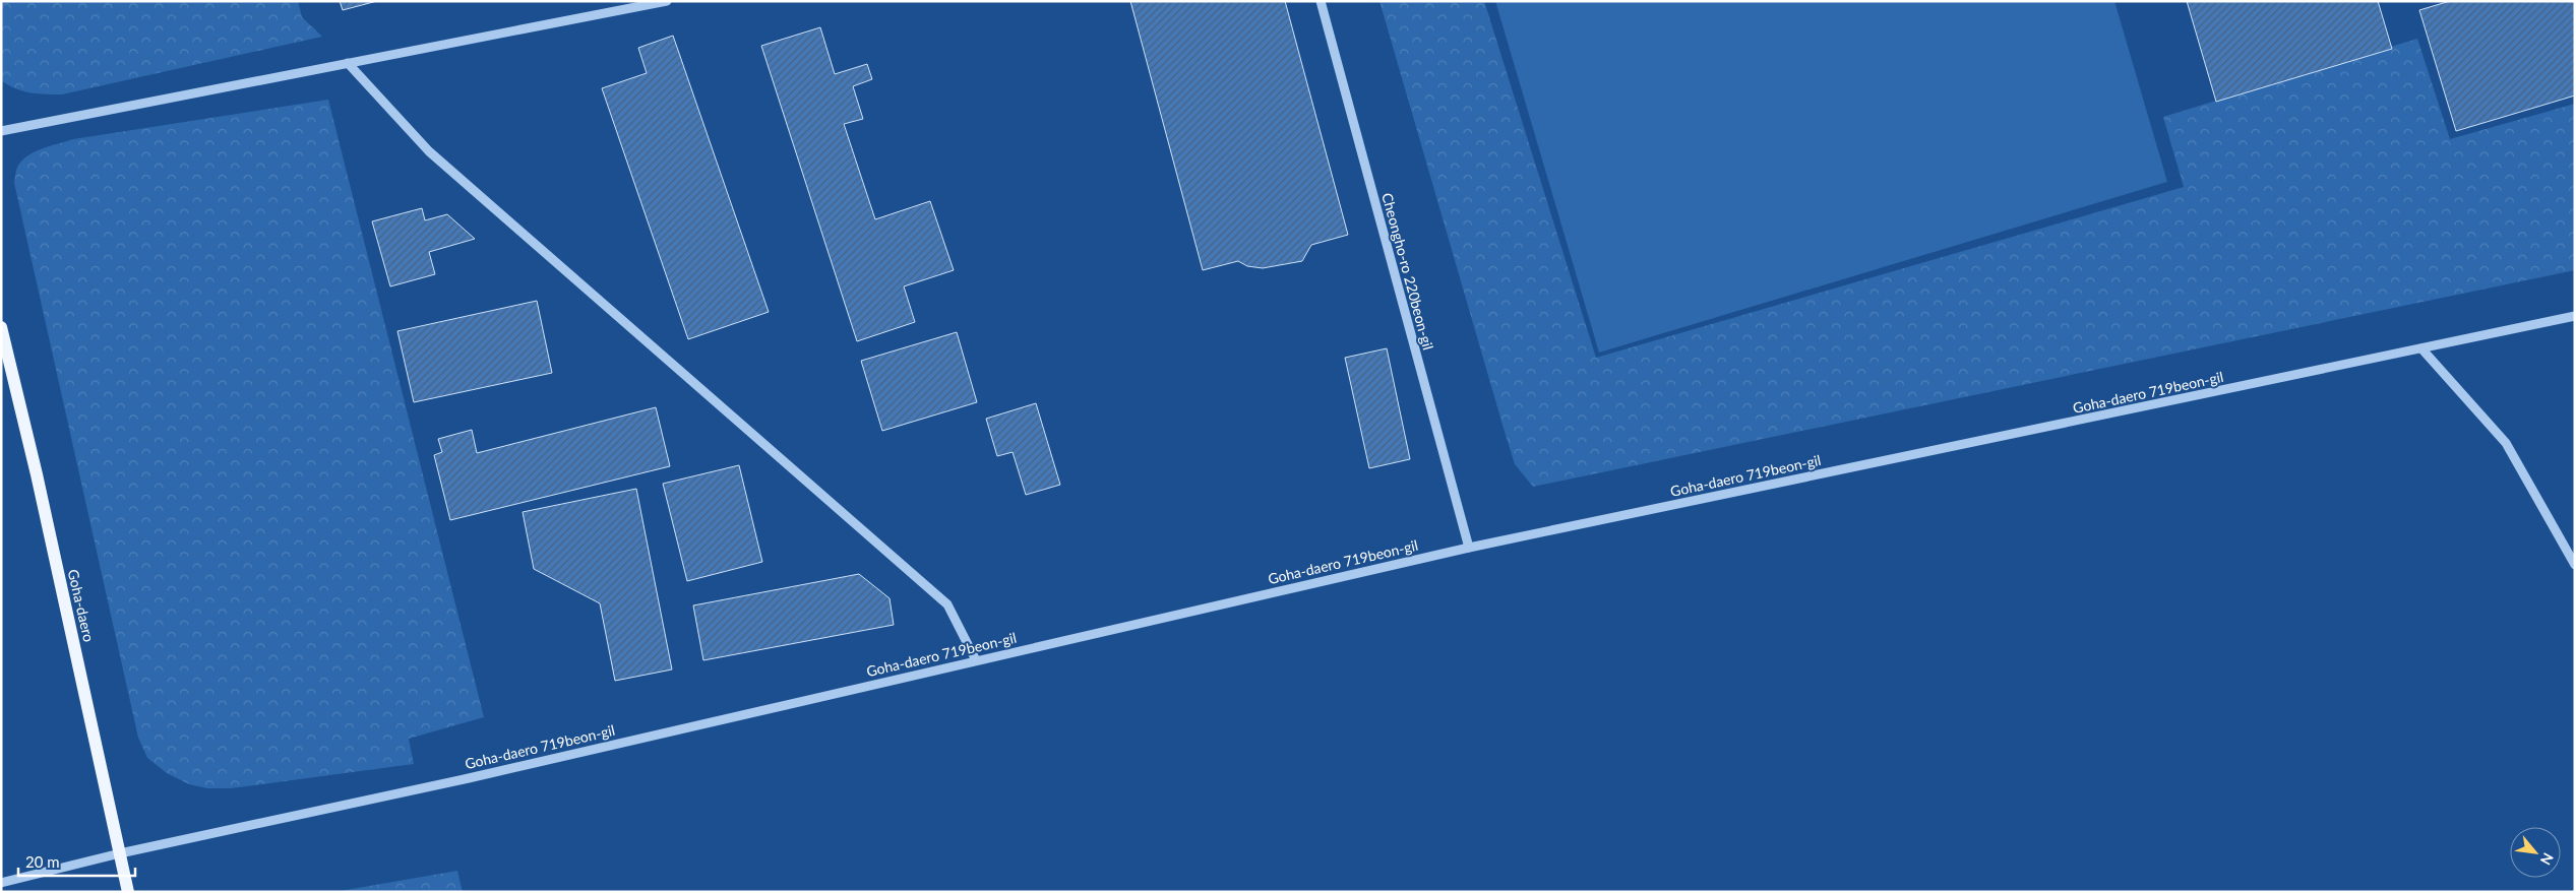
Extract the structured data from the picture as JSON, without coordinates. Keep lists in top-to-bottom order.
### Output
{
  "streets": {
    "main road": ["Goha-daero"],
    "street": ["Cheongho-ro 220beon-gil", "Goha-daero 719beon-gil"]
  },
  "crossings": [
    ["Cheongho-ro 220beon-gil", "Goha-daero 719beon-gil"],
    ["Goha-daero 719beon-gil", "Goha-daero"]
  ],
  "scale_bar": "20 m",
  "north": "bottom right"
}
